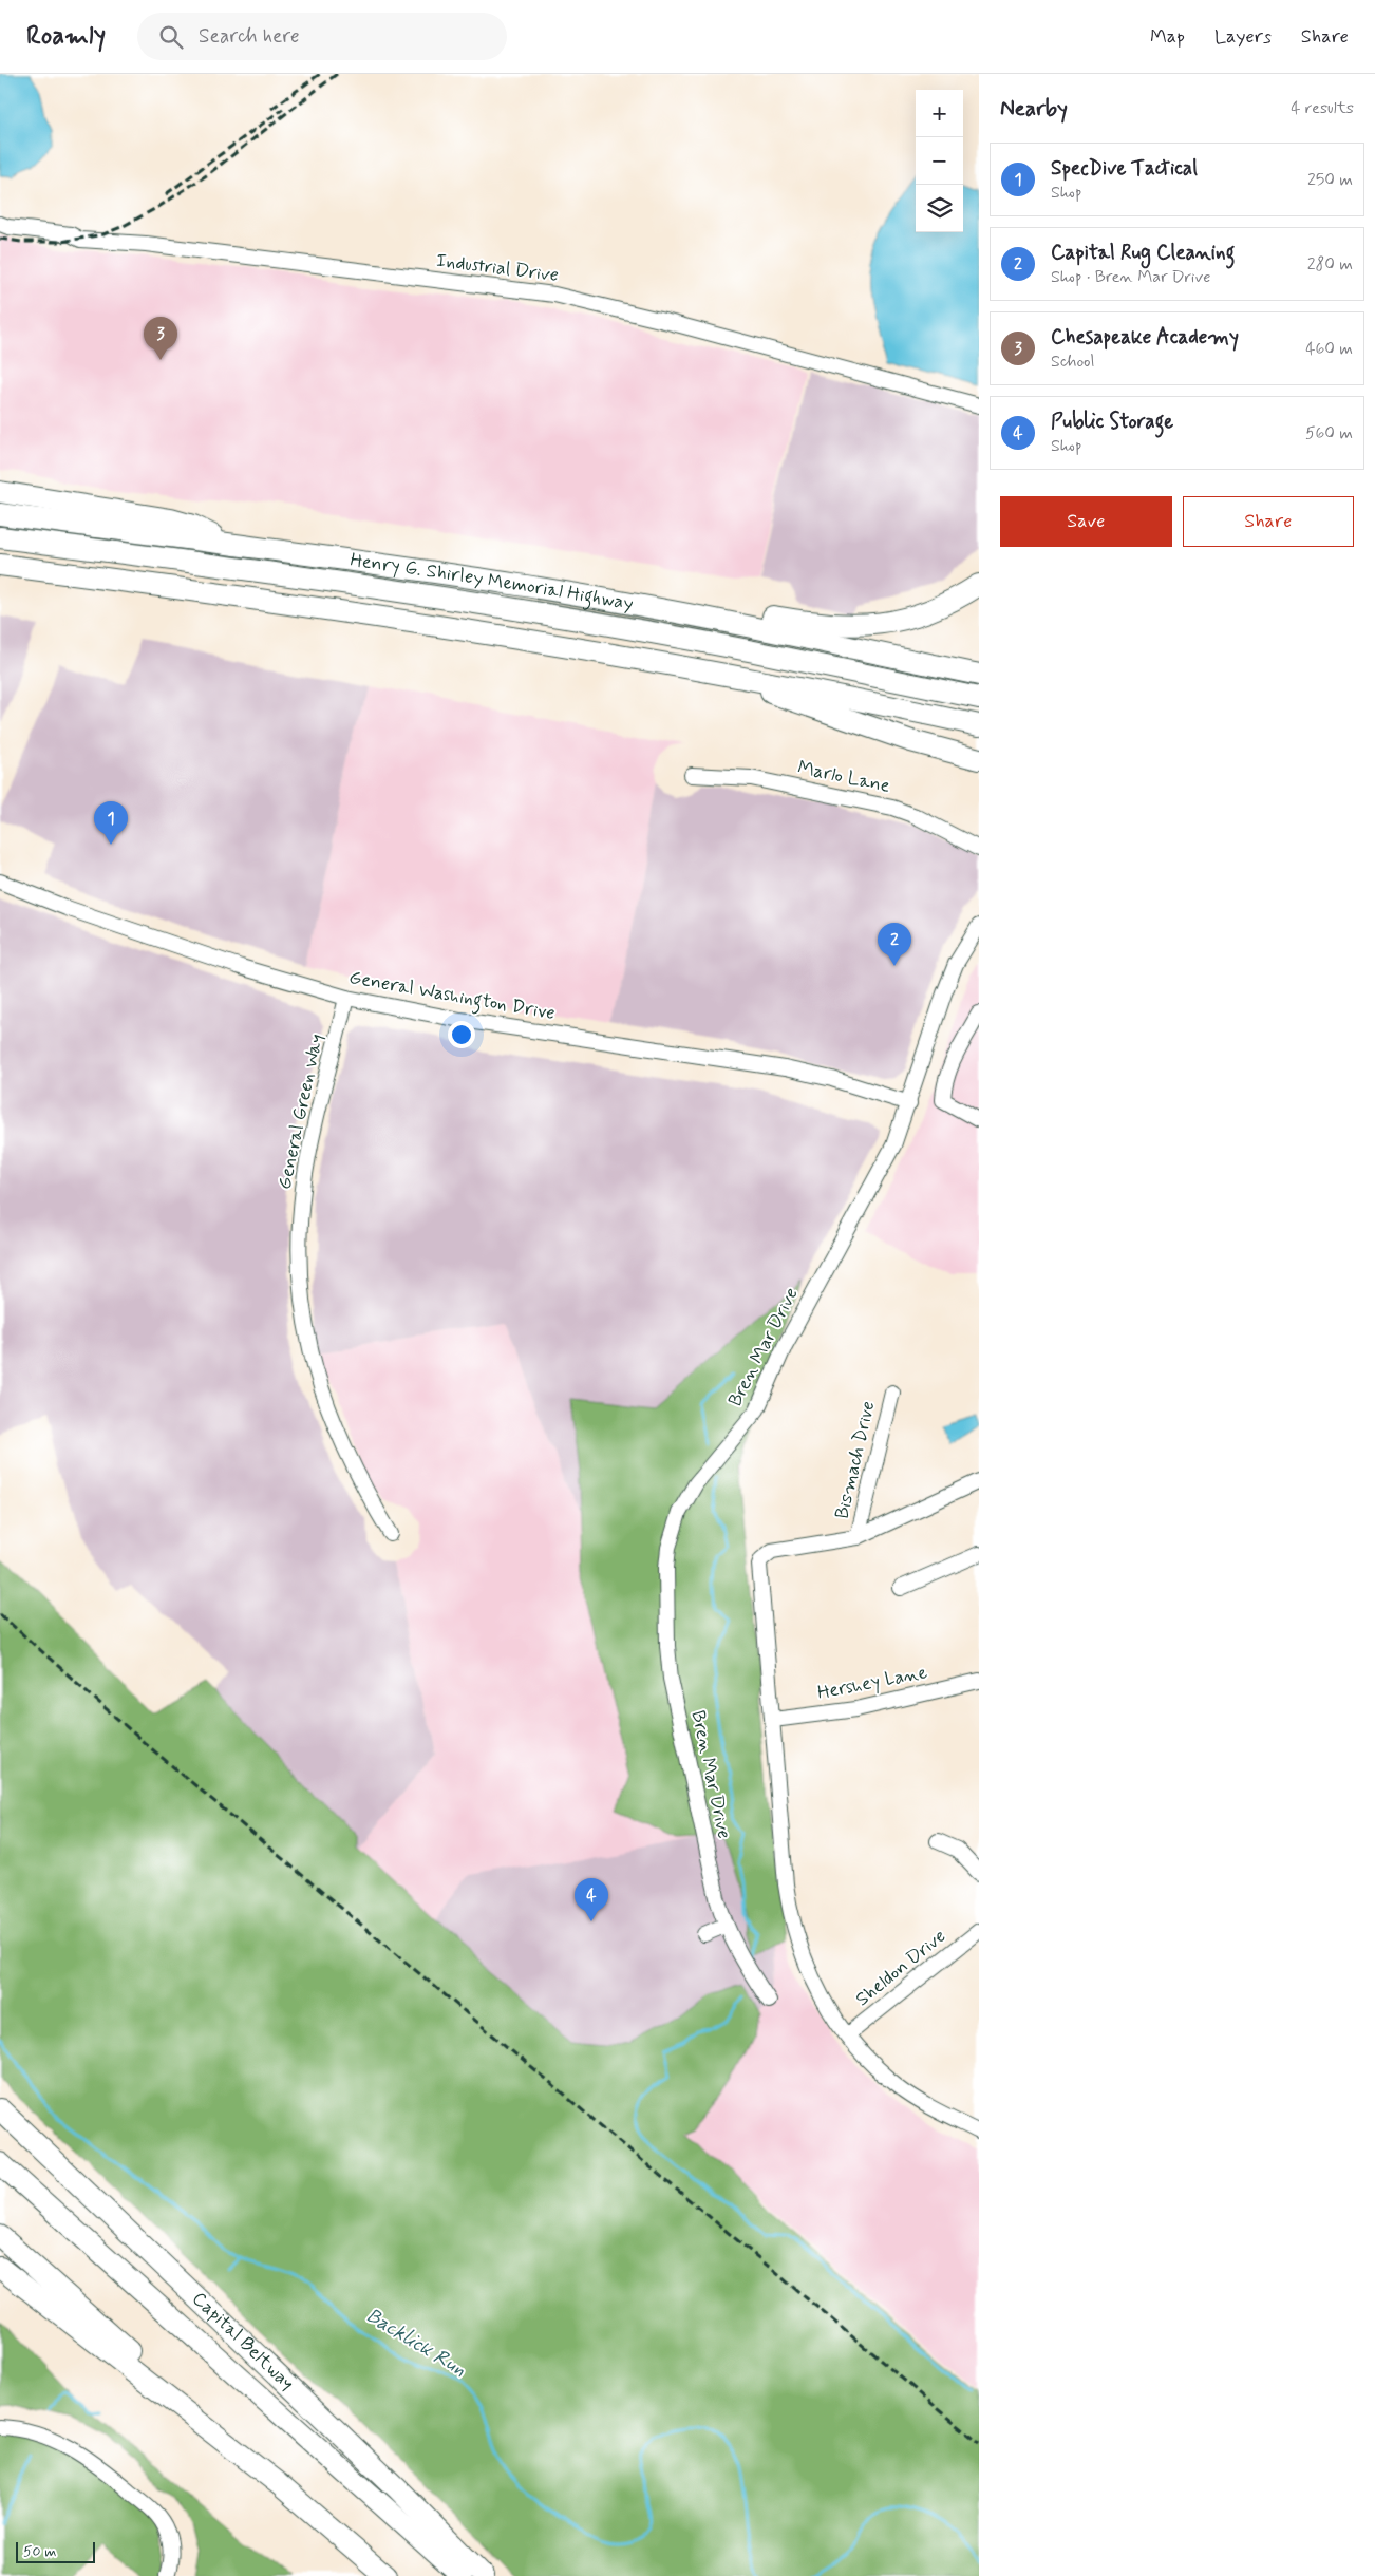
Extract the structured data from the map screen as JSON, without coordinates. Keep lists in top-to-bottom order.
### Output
{
  "streets": {
    "highway": ["Henry G. Shirley Memorial Highway", "Capital Beltway"],
    "street": [
      "Industrial Drive",
      "Marlo Lane",
      "General Washington Drive",
      "General Green Way",
      "Bren Mar Drive",
      "Bismach Drive",
      "Hershey Lane",
      "Sheldon Drive"
    ]
  },
  "crossings": [
    ["General Washington Drive", "General Green Way"],
    ["General Washington Drive", "Bren Mar Drive"],
    ["Bismach Drive", "Hershey Lane"]
  ],
  "water": ["Backlick Run"],
  "scale_bar": "50 m",
  "page": {
    "header": "Roamly",
    "search": "Search here",
    "nav": ["Map", "Layers", "Share"],
    "heading": ["Nearby", "4 results"],
    "map_buttons": ["+", "−"],
    "list": [
      {
        "mark": "1",
        "name": "SpecDive Tactical",
        "note": "Shop",
        "value": "250 m"
      },
      {
        "mark": "2",
        "name": "Capital Rug Cleaning",
        "note": "Shop · Bren Mar Drive",
        "value": "280 m"
      },
      {
        "mark": "3",
        "name": "Chesapeake Academy",
        "note": "School",
        "value": "460 m"
      },
      {
        "mark": "4",
        "name": "Public Storage",
        "note": "Shop",
        "value": "560 m"
      }
    ],
    "pins": [
      "3",
      "1",
      "2",
      "4"
    ],
    "buttons": ["Save", "Share"],
    "scale": "50 m"
  }
}
